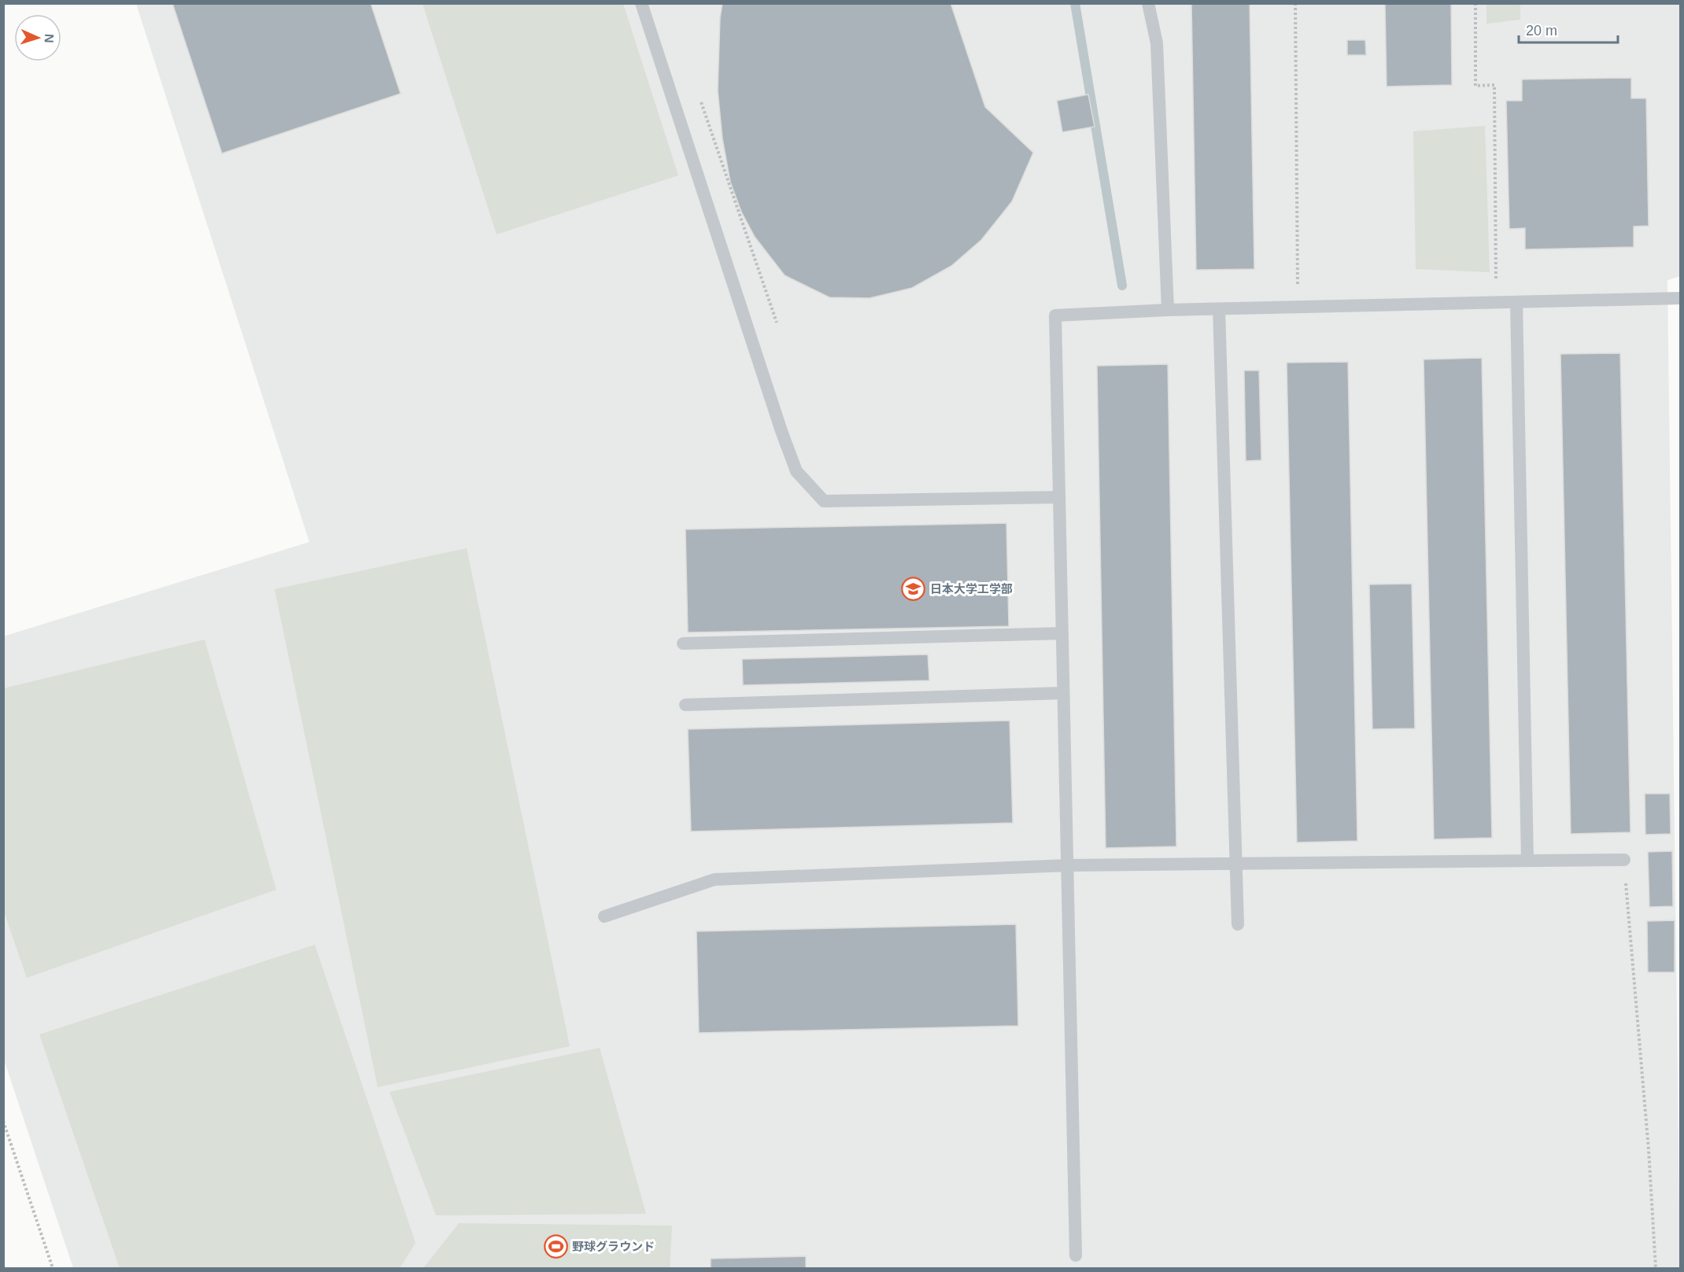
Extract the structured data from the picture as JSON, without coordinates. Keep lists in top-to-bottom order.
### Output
{
  "places": {
    "school or university": ["日本大学工学部"],
    "sports": ["野球グラウンド"]
  },
  "scale_bar": "20 m",
  "north": "right"
}
